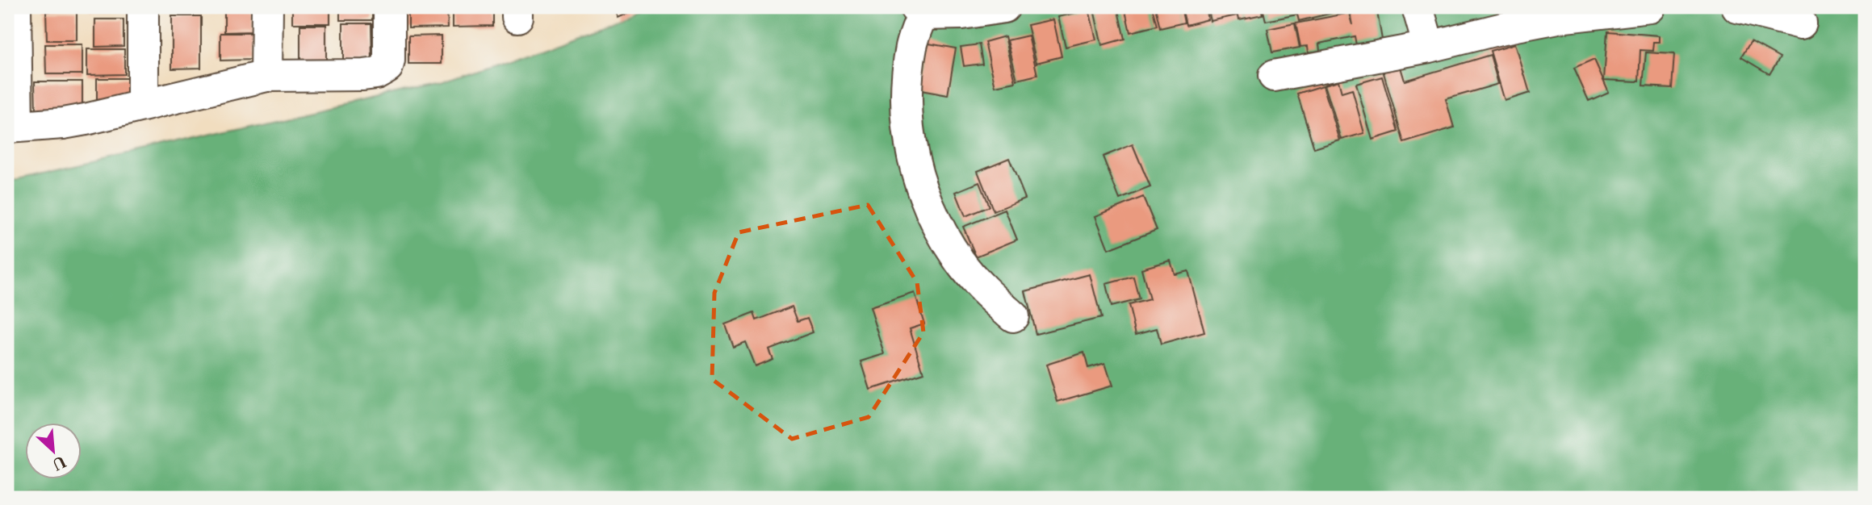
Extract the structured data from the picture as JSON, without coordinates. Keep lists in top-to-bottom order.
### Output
{
  "north": "bottom right"
}
